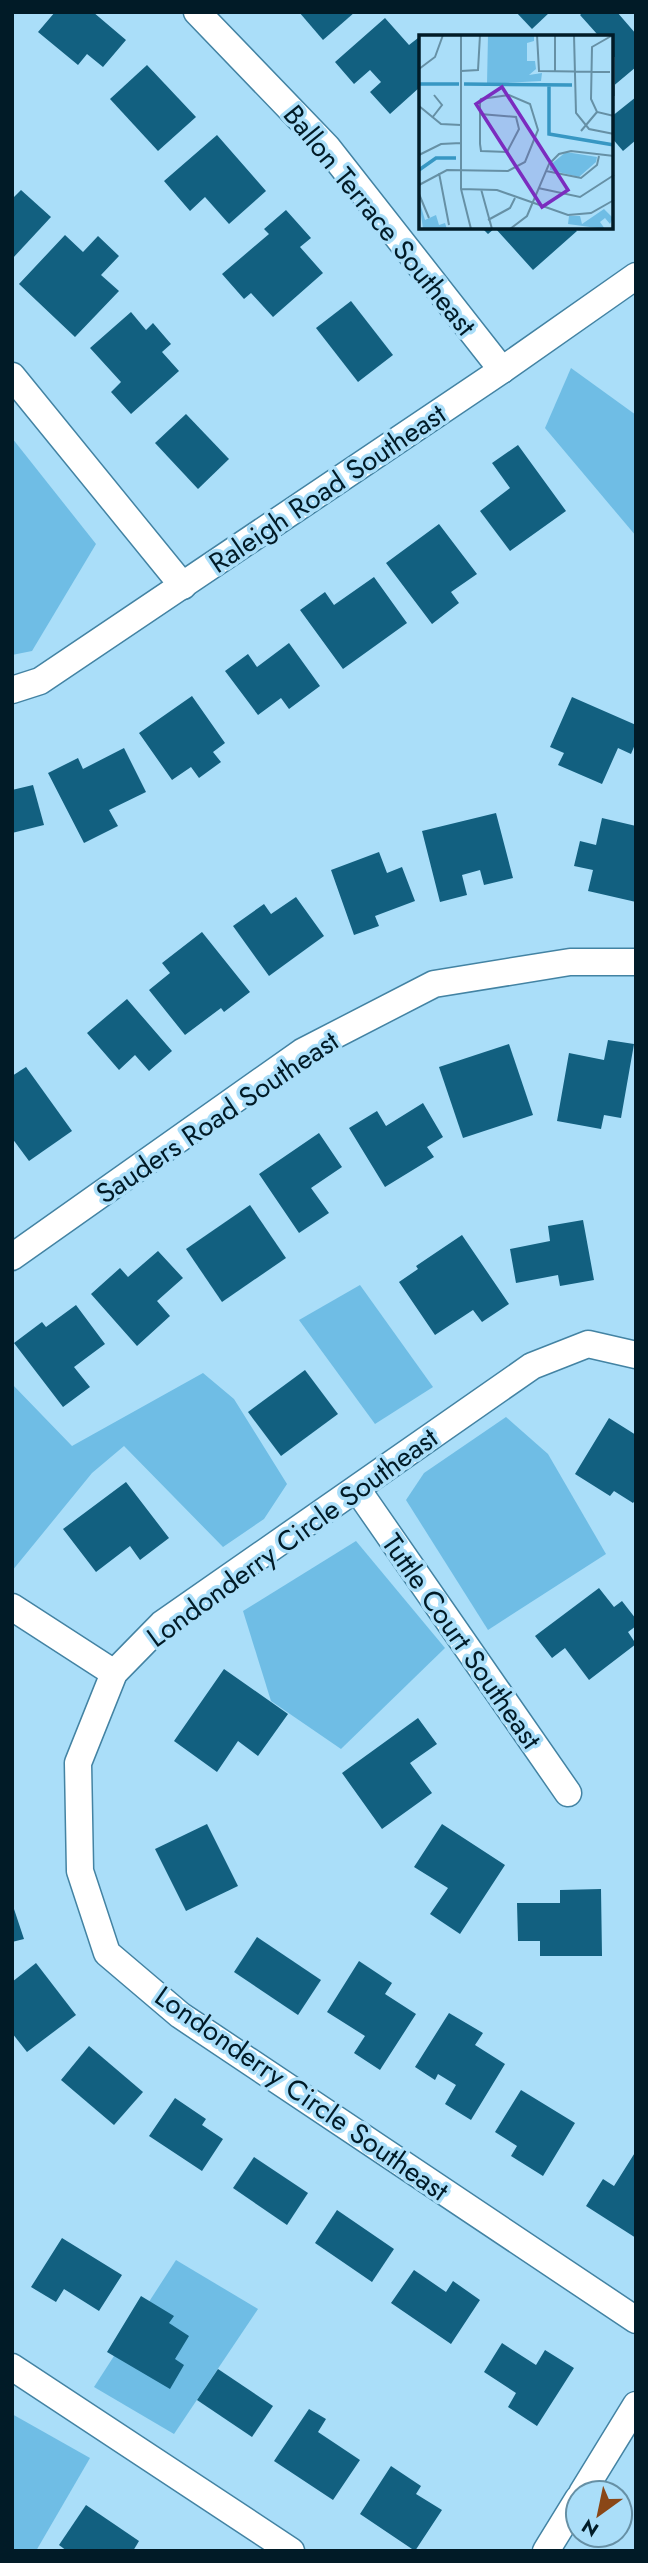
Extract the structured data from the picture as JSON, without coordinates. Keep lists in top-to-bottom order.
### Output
{
  "streets": {
    "street": [
      "Ballon Terrace Southeast",
      "Raleigh Road Southeast",
      "Sauders Road Southeast",
      "Londonderry Circle Southeast",
      "Tuttle Court Southeast"
    ]
  },
  "crossings": [
    ["Ballon Terrace Southeast", "Raleigh Road Southeast"],
    ["Londonderry Circle Southeast", "Tuttle Court Southeast"]
  ],
  "north": "bottom left"
}
